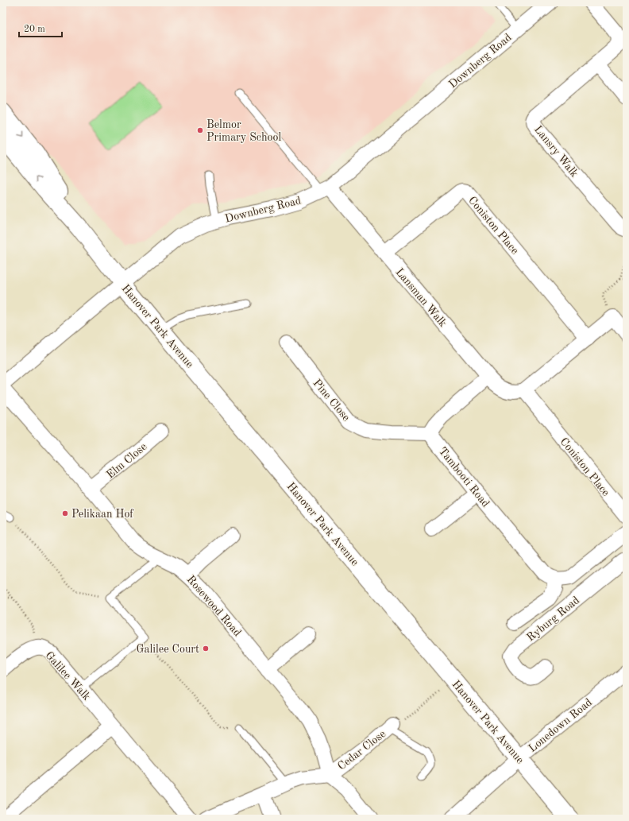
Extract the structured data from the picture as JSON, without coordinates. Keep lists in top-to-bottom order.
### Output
{
  "streets": {
    "street": [
      "Downberg Road",
      "Lansry Walk",
      "Coniston Place",
      "Lansman Walk",
      "Hanover Park Avenue",
      "Pine Close",
      "Elm Close",
      "Tambooti Road",
      "Rosewood Road",
      "Ryburg Road",
      "Galilee Walk",
      "Lonedown Road",
      "Cedar Close"
    ]
  },
  "crossings": [
    ["Downberg Road", "Lansman Walk"],
    ["Downberg Road", "Hanover Park Avenue"],
    ["Coniston Place", "Lansman Walk"],
    ["Hanover Park Avenue", "Lonedown Road"],
    ["Pine Close", "Tambooti Road"],
    ["Elm Close", "Rosewood Road"],
    ["Tambooti Road", "Ryburg Road"],
    ["Rosewood Road", "Cedar Close"]
  ],
  "places": ["Belmor Primary School", "Pelikaan Hof", "Galilee Court"],
  "scale_bar": "20 m"
}
